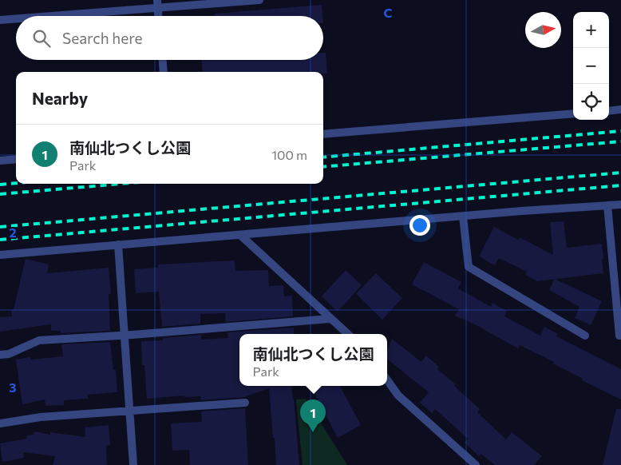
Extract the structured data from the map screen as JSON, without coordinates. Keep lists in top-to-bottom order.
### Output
{
  "north": "right",
  "page": {
    "map_buttons": ["+", "−"],
    "search": "Search here",
    "heading": "Nearby",
    "list": [
      {
        "mark": "1",
        "name": "南仙北つくし公園",
        "note": "Park",
        "value": "100 m"
      }
    ],
    "popup": ["南仙北つくし公園", "Park"],
    "pins": "1"
  },
  "grid": {
    "columns": ["C"],
    "rows": ["2", "3"]
  }
}
